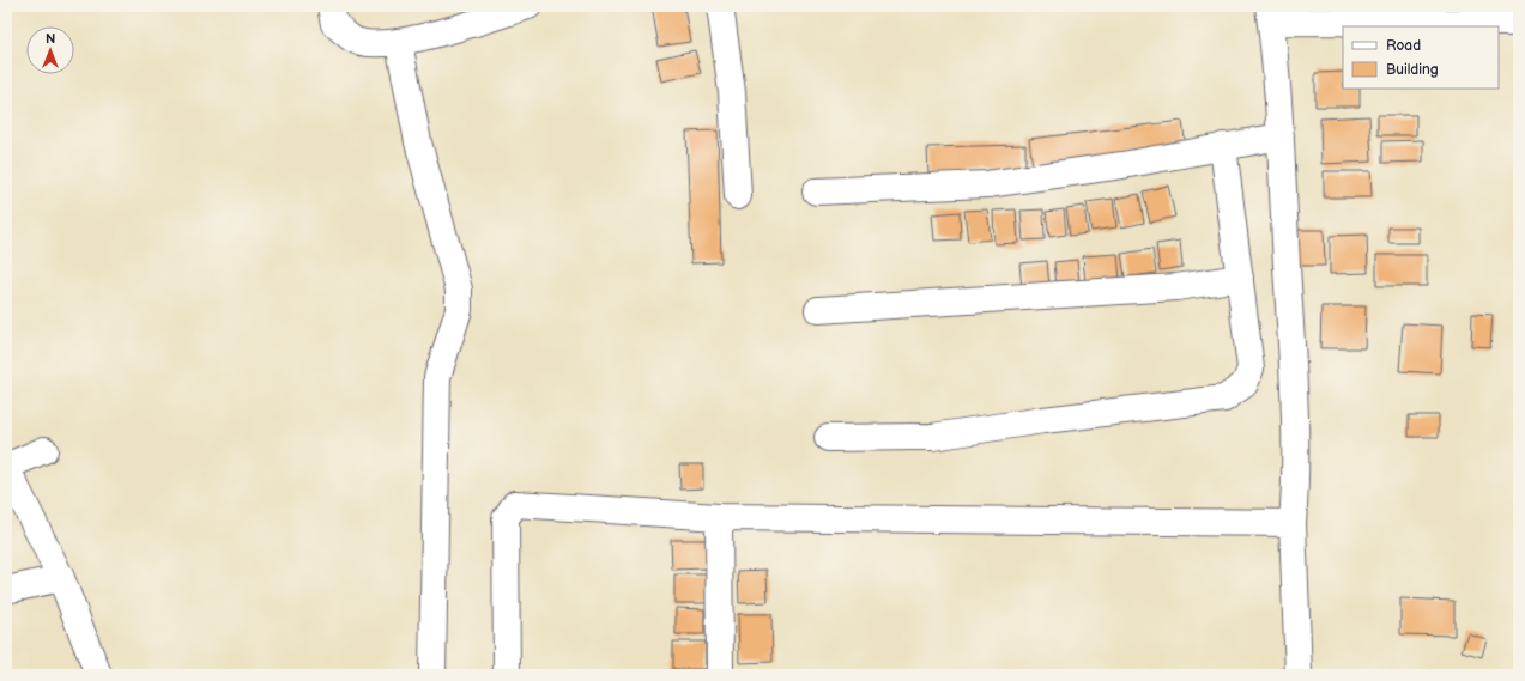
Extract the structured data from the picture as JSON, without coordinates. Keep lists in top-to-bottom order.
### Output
{
  "legend": ["Road", "Building"],
  "north": "top"
}
